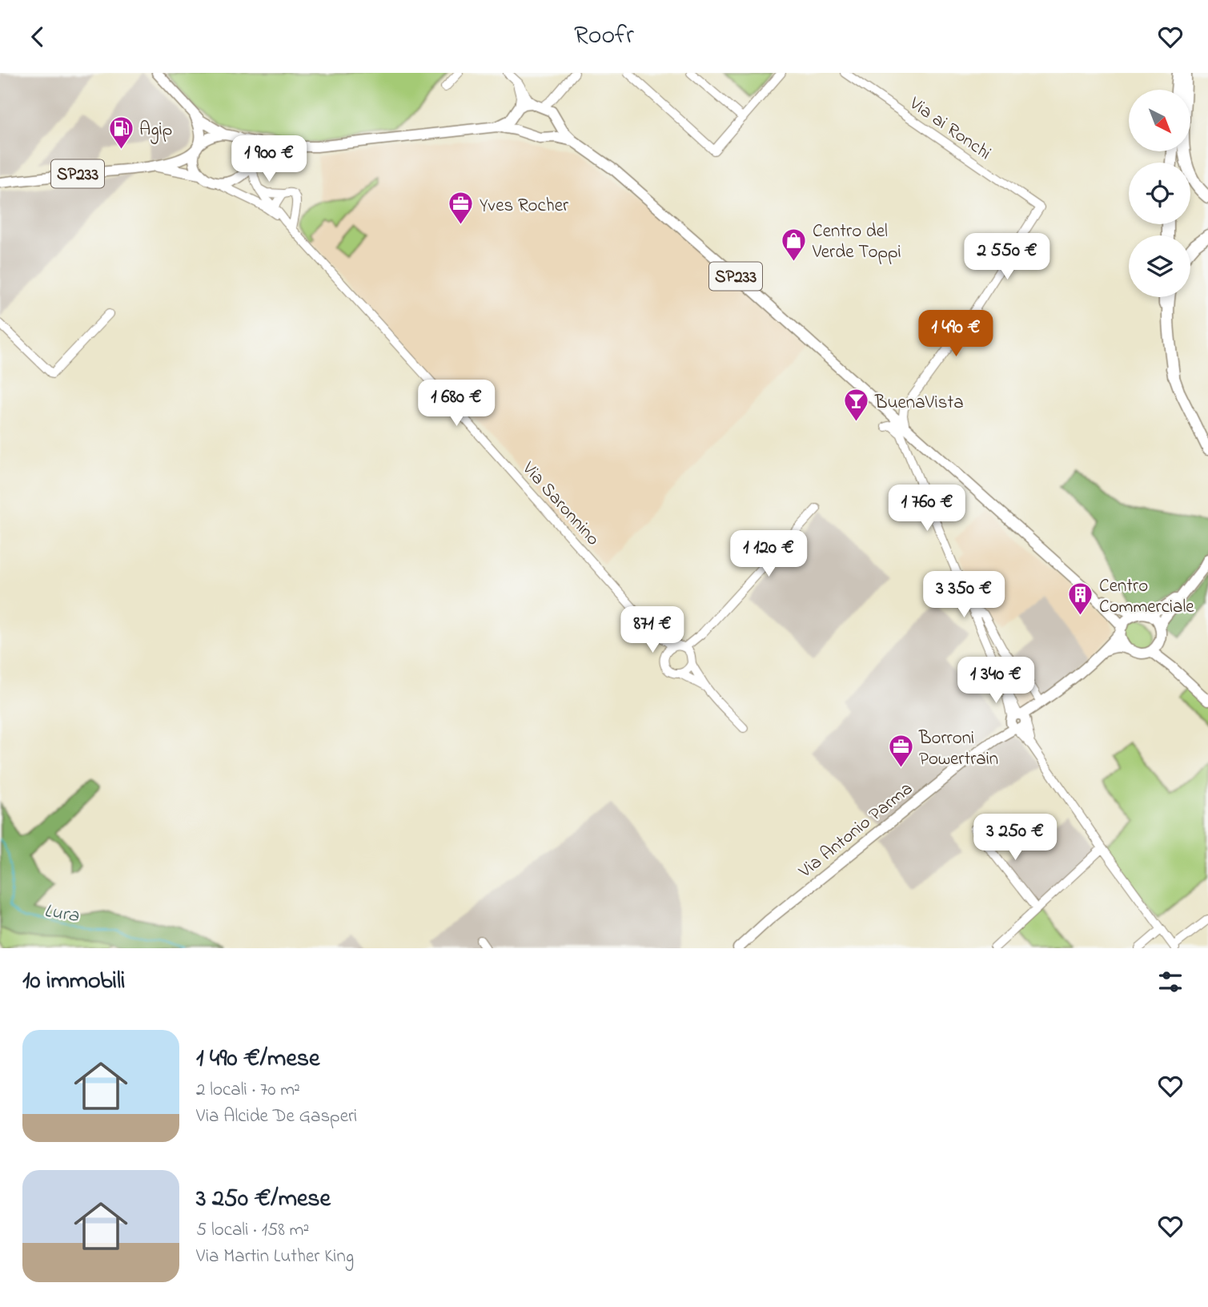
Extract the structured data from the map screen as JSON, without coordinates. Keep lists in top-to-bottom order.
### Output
{
  "streets": {
    "main road": ["SP233", "Via Antonio Parma"],
    "street": ["Via ai Ronchi", "Via Saronnino"]
  },
  "crossings": [
    ["Via ai Ronchi", "SP233"],
    ["SP233", "Via Saronnino"],
    ["SP233", "Via Antonio Parma"]
  ],
  "water": ["Lura"],
  "places": {
    "fuel station": ["Agip"],
    "office": ["Yves Rocher", "Borroni Powertrain"],
    "shop": ["Centro del Verde Toppi"],
    "bar": ["BuenaVista"],
    "building": ["Centro Commerciale"]
  },
  "north": "bottom right",
  "page": {
    "header": "Roofr",
    "price": [
      "1 900 €",
      "2 550 €",
      "1 490 €",
      "1 680 €",
      "1 760 €",
      "1 120 €",
      "3 350 €",
      "871 €",
      "1 340 €",
      "3 250 €"
    ],
    "heading": "10 immobili",
    "list": [
      {
        "name": "1 490 €/mese",
        "note": "2 locali · 70 m² · Via Alcide De Gasperi"
      },
      {
        "name": "3 250 €/mese",
        "note": "5 locali · 158 m² · Via Martin Luther King"
      }
    ]
  }
}
